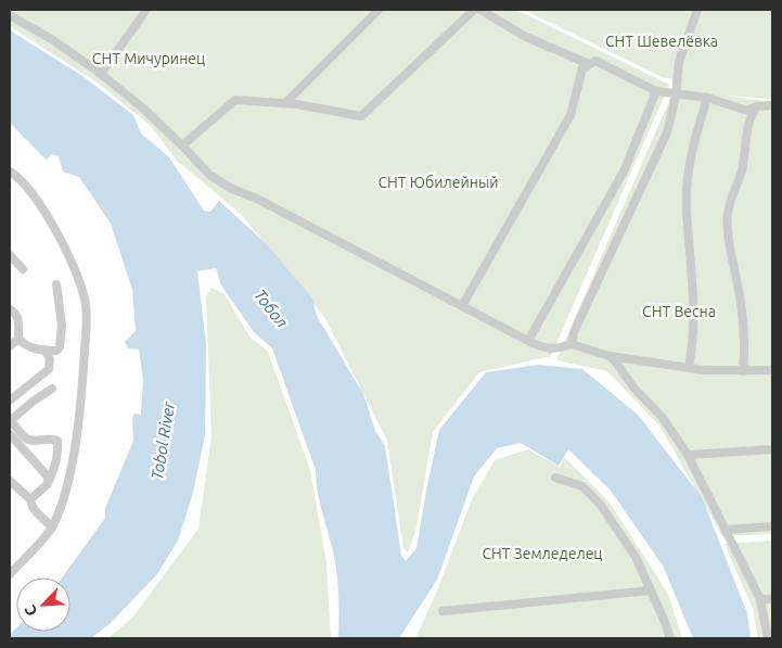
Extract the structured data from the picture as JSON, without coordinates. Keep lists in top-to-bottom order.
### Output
{
  "water": ["Тобол", "Tobol River"],
  "parks": [
    "СНТ Шевелёвка",
    "СНТ Мичуринец",
    "СНТ Юбилейный",
    "СНТ Весна",
    "СНТ Земледелец"
  ],
  "north": "bottom left"
}
